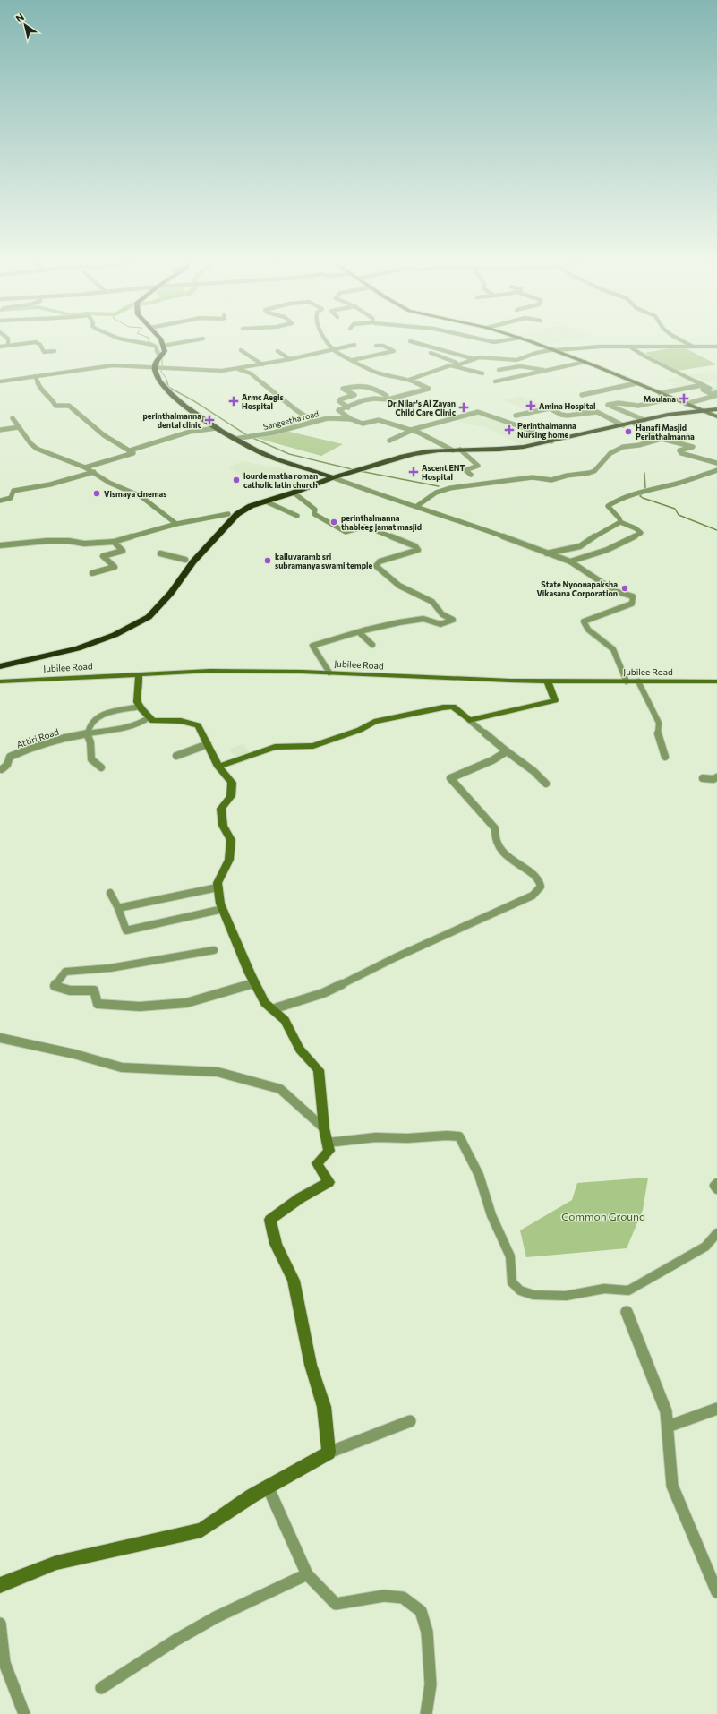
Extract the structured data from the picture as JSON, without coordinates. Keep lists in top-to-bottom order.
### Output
{
  "streets": {
    "street": ["Sangeetha road", "Jubilee Road", "Attiri Road"]
  },
  "parks": ["Common Ground"],
  "places": {
    "health": [
      "Moulana",
      "Armc Aegis Hospital",
      "Amina Hospital",
      "Dr.Nilar's Al Zayan Child Care Clinic",
      "perinthalmanna dental clinic",
      "Perinthalmanna Nursing home",
      "Ascent ENT Hospital"
    ],
    "other": [
      "Hanafi Masjid Perinthalmanna",
      "lourde matha roman catholic latin church",
      "Vismaya cinemas",
      "perinthalmanna thableeg jamat masjid",
      "kalluvaramb sri subramanya swami temple",
      "State Nyoonapaksha Vikasana Corporation"
    ]
  },
  "north": "top left"
}
